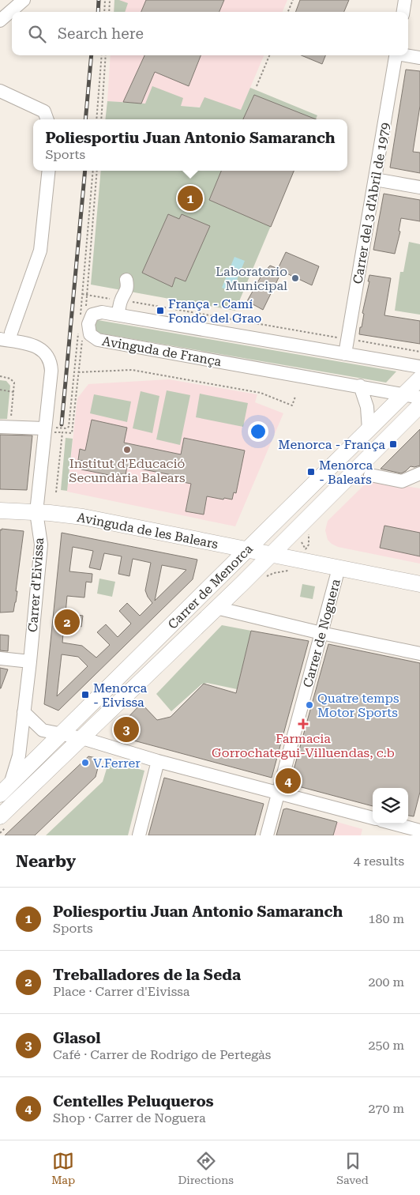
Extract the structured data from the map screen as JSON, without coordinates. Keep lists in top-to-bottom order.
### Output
{
  "streets": {
    "main road": ["Avinguda de les Balears", "Carrer de Menorca"],
    "street": [
      "Carrer del 3 d'Abril de 1979",
      "Avinguda de França",
      "Carrer d'Eivissa",
      "Carrer de Noguera"
    ]
  },
  "crossings": [
    ["Carrer del 3 d'Abril de 1979", "Avinguda de França"],
    ["Avinguda de França", "Carrer de Menorca"],
    ["Avinguda de les Balears", "Carrer d'Eivissa"],
    ["Avinguda de les Balears", "Carrer de Menorca"],
    ["Avinguda de les Balears", "Carrer de Noguera"],
    ["Carrer d'Eivissa", "Carrer de Menorca"]
  ],
  "places": {
    "other": [
      "Laboratorio Municipal",
      "Institut d'Educació Secundària Balears",
      "Quatre temps Motor Sports",
      "V.Ferrer"
    ],
    "transit": [
      "França - Camí Fondo del Grao",
      "Menorca - França",
      "Menorca - Balears",
      "Menorca - Eivissa"
    ],
    "health": ["Farmacia Gorrochategui-Villuendas, c.b"]
  },
  "page": {
    "search": "Search here",
    "popup": ["Poliesportiu Juan Antonio Samaranch", "Sports"],
    "pins": [
      "1",
      "2",
      "3",
      "4"
    ],
    "heading": ["Nearby", "4 results"],
    "list": [
      {
        "mark": "1",
        "name": "Poliesportiu Juan Antonio Samaranch",
        "note": "Sports",
        "value": "180 m"
      },
      {
        "mark": "2",
        "name": "Treballadores de la Seda",
        "note": "Place · Carrer d'Eivissa",
        "value": "200 m"
      },
      {
        "mark": "3",
        "name": "Glasol",
        "note": "Café · Carrer de Rodrigo de Pertegàs",
        "value": "250 m"
      },
      {
        "mark": "4",
        "name": "Centelles Peluqueros",
        "note": "Shop · Carrer de Noguera",
        "value": "270 m"
      }
    ],
    "nav": ["Map", "Directions", "Saved"]
  }
}
